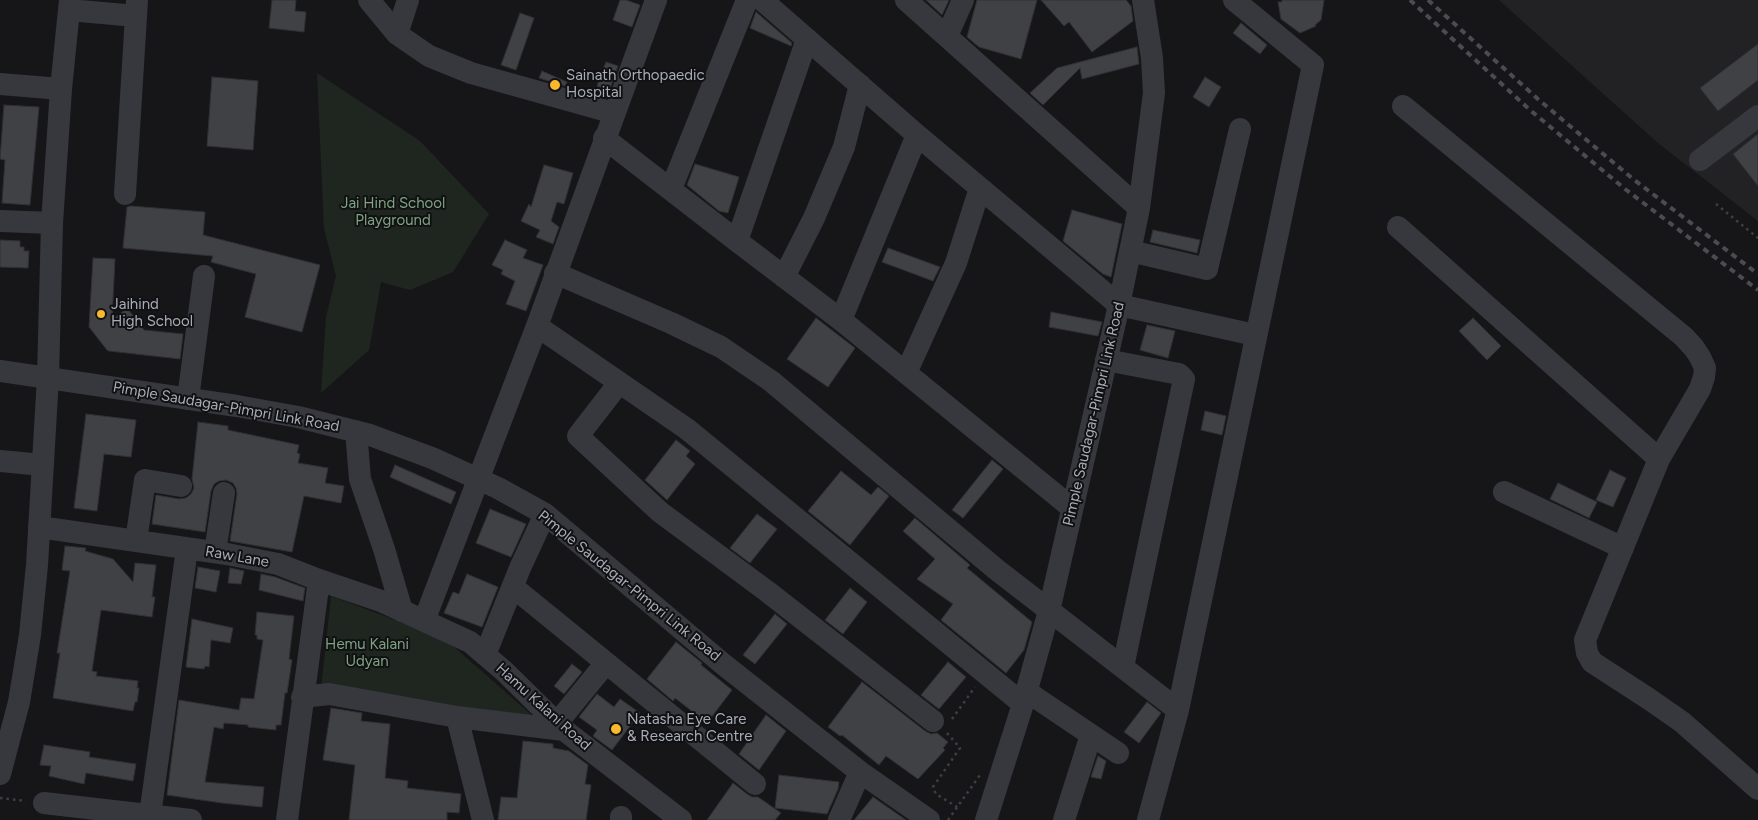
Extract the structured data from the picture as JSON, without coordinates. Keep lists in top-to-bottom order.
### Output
{
  "streets": {
    "street": ["Pimple Saudagar-Pimpri Link Road", "Raw Lane", "Hamu Kalani Road"]
  },
  "crossings": [
    ["Raw Lane", "Hamu Kalani Road"]
  ],
  "parks": ["Jai Hind School Playground", "Hemu Kalani Udyan"],
  "places": ["Sainath Orthopaedic Hospital", "Jaihind High School", "Natasha Eye Care & Research Centre"]
}
